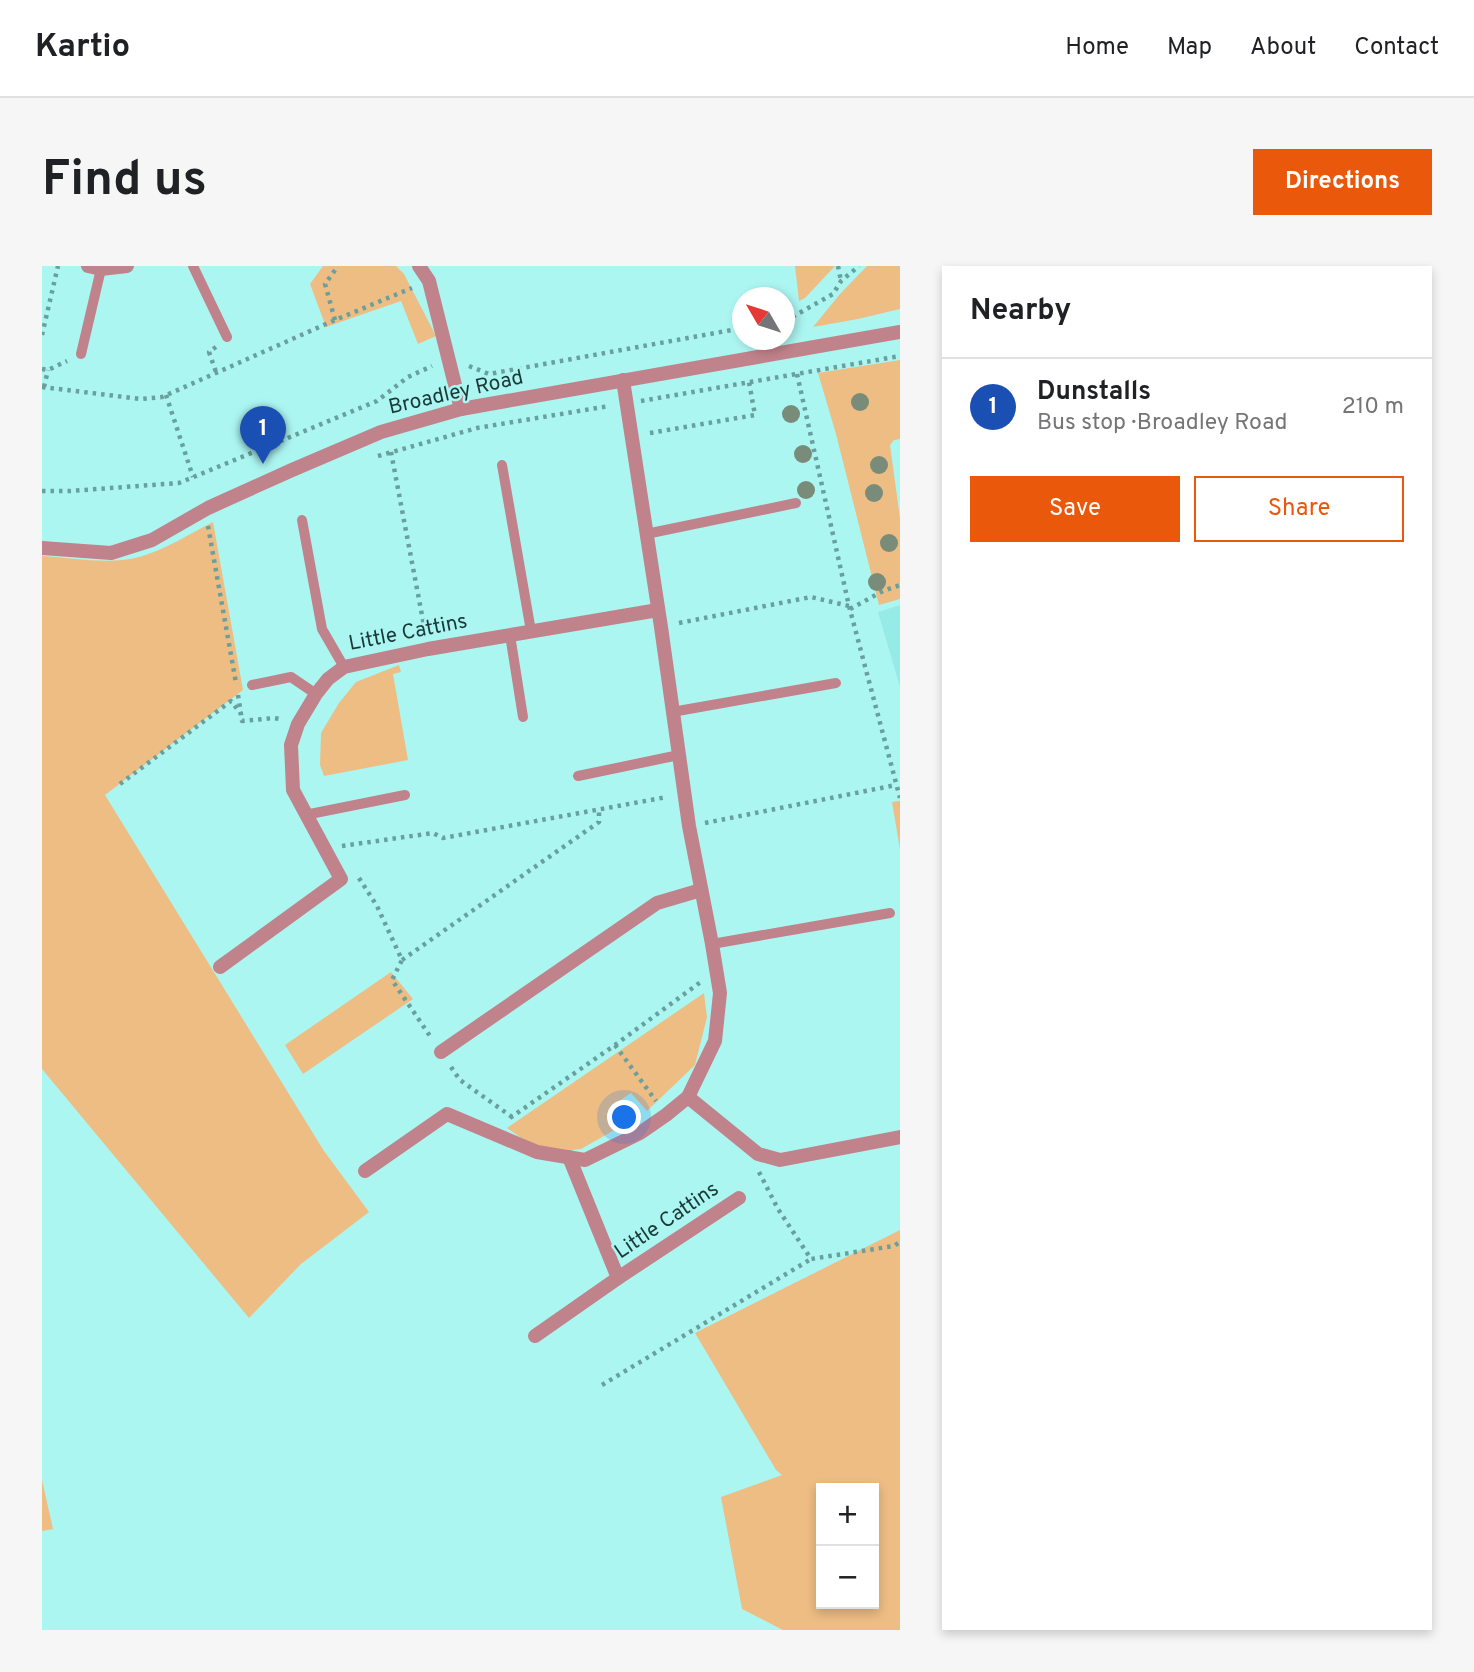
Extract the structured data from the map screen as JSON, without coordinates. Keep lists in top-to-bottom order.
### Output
{
  "streets": {
    "street": ["Broadley Road", "Little Cattins"]
  },
  "north": "top left",
  "page": {
    "header": "Kartio",
    "nav": [
      "Home",
      "Map",
      "About",
      "Contact"
    ],
    "buttons": [
      "Directions",
      ["Save", "Share"]
    ],
    "title": "Find us",
    "heading": "Nearby",
    "list": [
      {
        "mark": "1",
        "name": "Dunstalls",
        "note": "Bus stop · Broadley Road",
        "value": "210 m"
      }
    ],
    "pins": "1",
    "map_buttons": ["+", "−"]
  }
}
